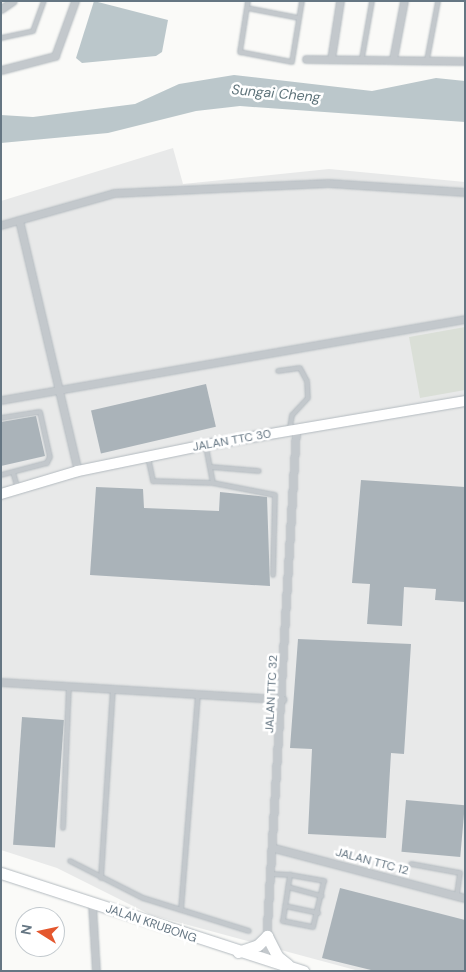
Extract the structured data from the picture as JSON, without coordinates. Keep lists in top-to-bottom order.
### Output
{
  "streets": {
    "main road": ["JALAN KRUBONG"],
    "street": ["JALAN TTC 30", "JALAN TTC 32", "JALAN TTC 12"]
  },
  "crossings": [
    ["JALAN TTC 30", "JALAN TTC 32"],
    ["JALAN TTC 32", "JALAN TTC 12"],
    ["JALAN TTC 32", "JALAN KRUBONG"]
  ],
  "water": ["Sungai Cheng"],
  "north": "left"
}
